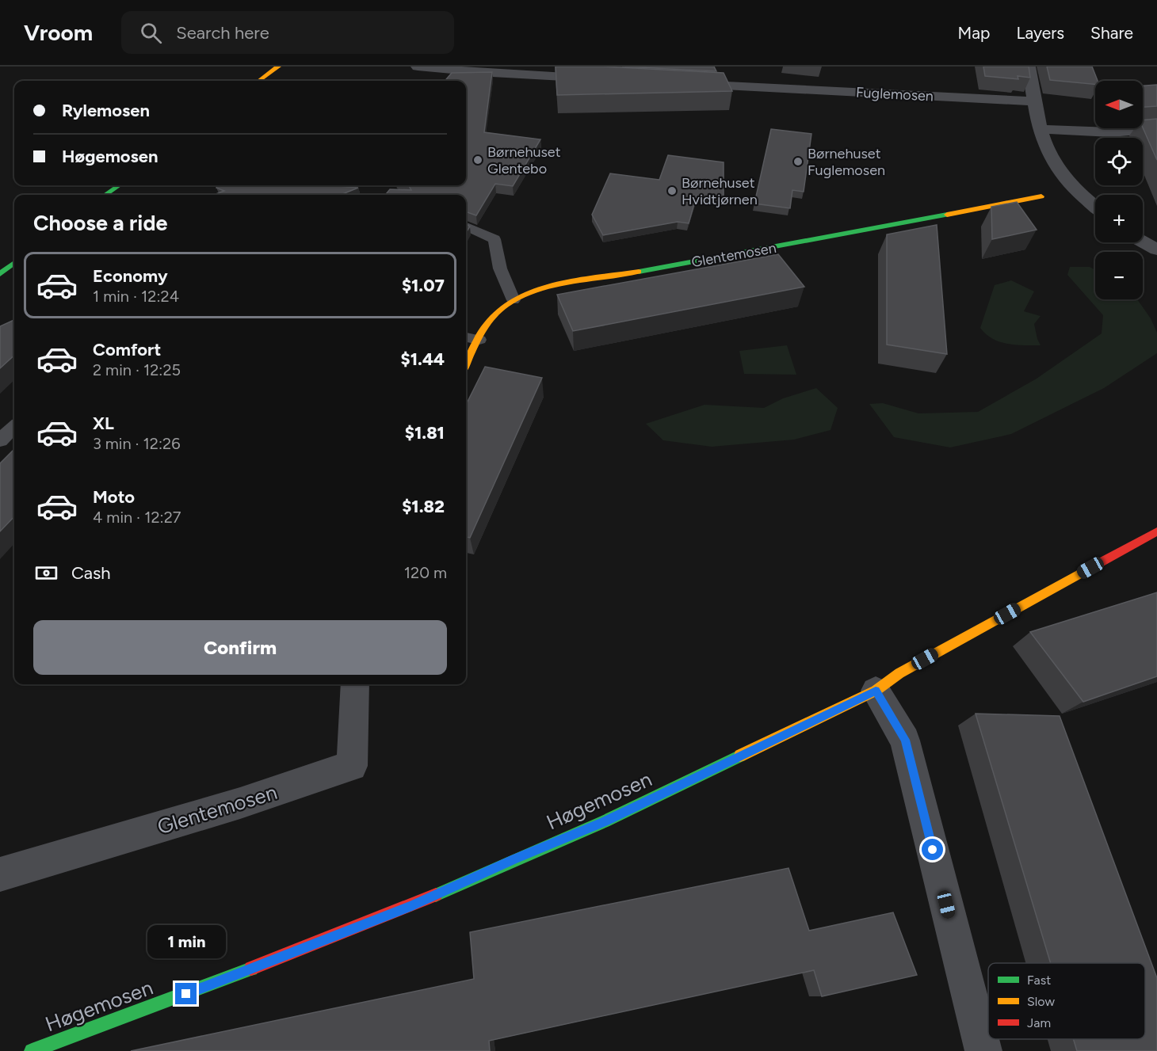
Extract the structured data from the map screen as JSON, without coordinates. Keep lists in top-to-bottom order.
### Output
{
  "streets": {
    "street": ["Fuglemosen", "Glentemosen", "Høgemosen"]
  },
  "places": ["Børnehuset Glentebo", "Børnehuset Fuglemosen", "Børnehuset Hvidtjørnen"],
  "legend": ["Fast", "Slow", "Jam"],
  "north": "left",
  "page": {
    "header": "Vroom",
    "search": "Search here",
    "nav": ["Map", "Layers", "Share"],
    "map_buttons": ["+", "−"],
    "banner": ["Rylemosen", "Høgemosen"],
    "heading": "Choose a ride",
    "list": [
      {
        "name": "Economy",
        "note": "1 min · 12:24",
        "value": "$1.07"
      },
      {
        "name": "Comfort",
        "note": "2 min · 12:25",
        "value": "$1.44"
      },
      {
        "name": "XL",
        "note": "3 min · 12:26",
        "value": "$1.81"
      },
      {
        "name": "Moto",
        "note": "4 min · 12:27",
        "value": "$1.82"
      }
    ],
    "pay": ["Cash", "120 m"],
    "buttons": "Confirm",
    "bubble": "1 min"
  }
}
